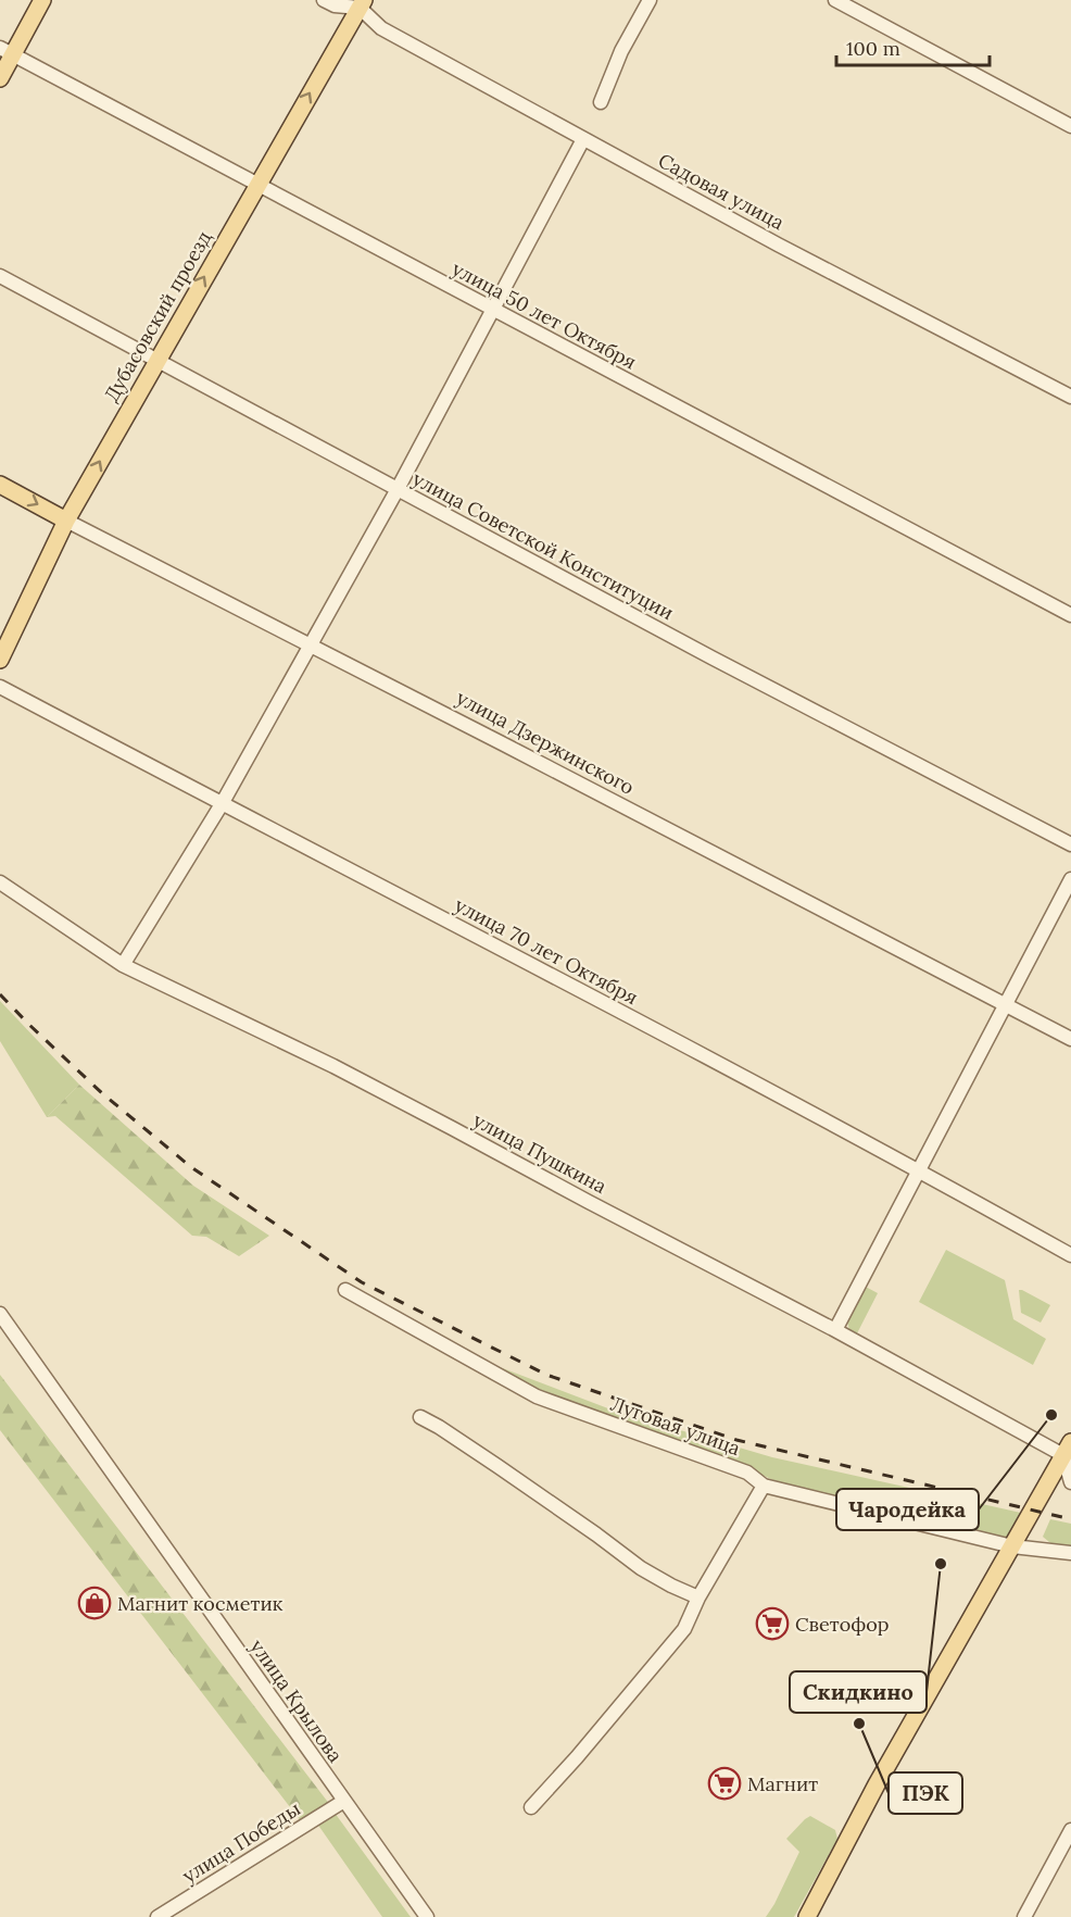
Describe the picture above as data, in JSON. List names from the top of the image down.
{
  "streets": {
    "main road": ["Дубасовский проезд", "улица Дзержинского"],
    "street": [
      "Садовая улица",
      "улица 50 лет Октября",
      "улица Советской Конституции",
      "улица 70 лет Октября",
      "улица Пушкина",
      "Луговая улица",
      "улица Крылова",
      "улица Победы"
    ]
  },
  "crossings": [
    ["Садовая улица", "Дубасовский проезд"],
    ["улица 50 лет Октября", "Дубасовский проезд"],
    ["Дубасовский проезд", "улица Советской Конституции"],
    ["Дубасовский проезд", "улица Дзержинского"],
    ["улица Крылова", "улица Победы"]
  ],
  "one_way": ["Дубасовский проезд"],
  "places": {
    "other": ["Чародейка", "Скидкино", "ПЭК"],
    "shop": ["Магнит косметик"],
    "supermarket": ["Светофор", "Магнит"]
  },
  "scale_bar": "100 m"
}
